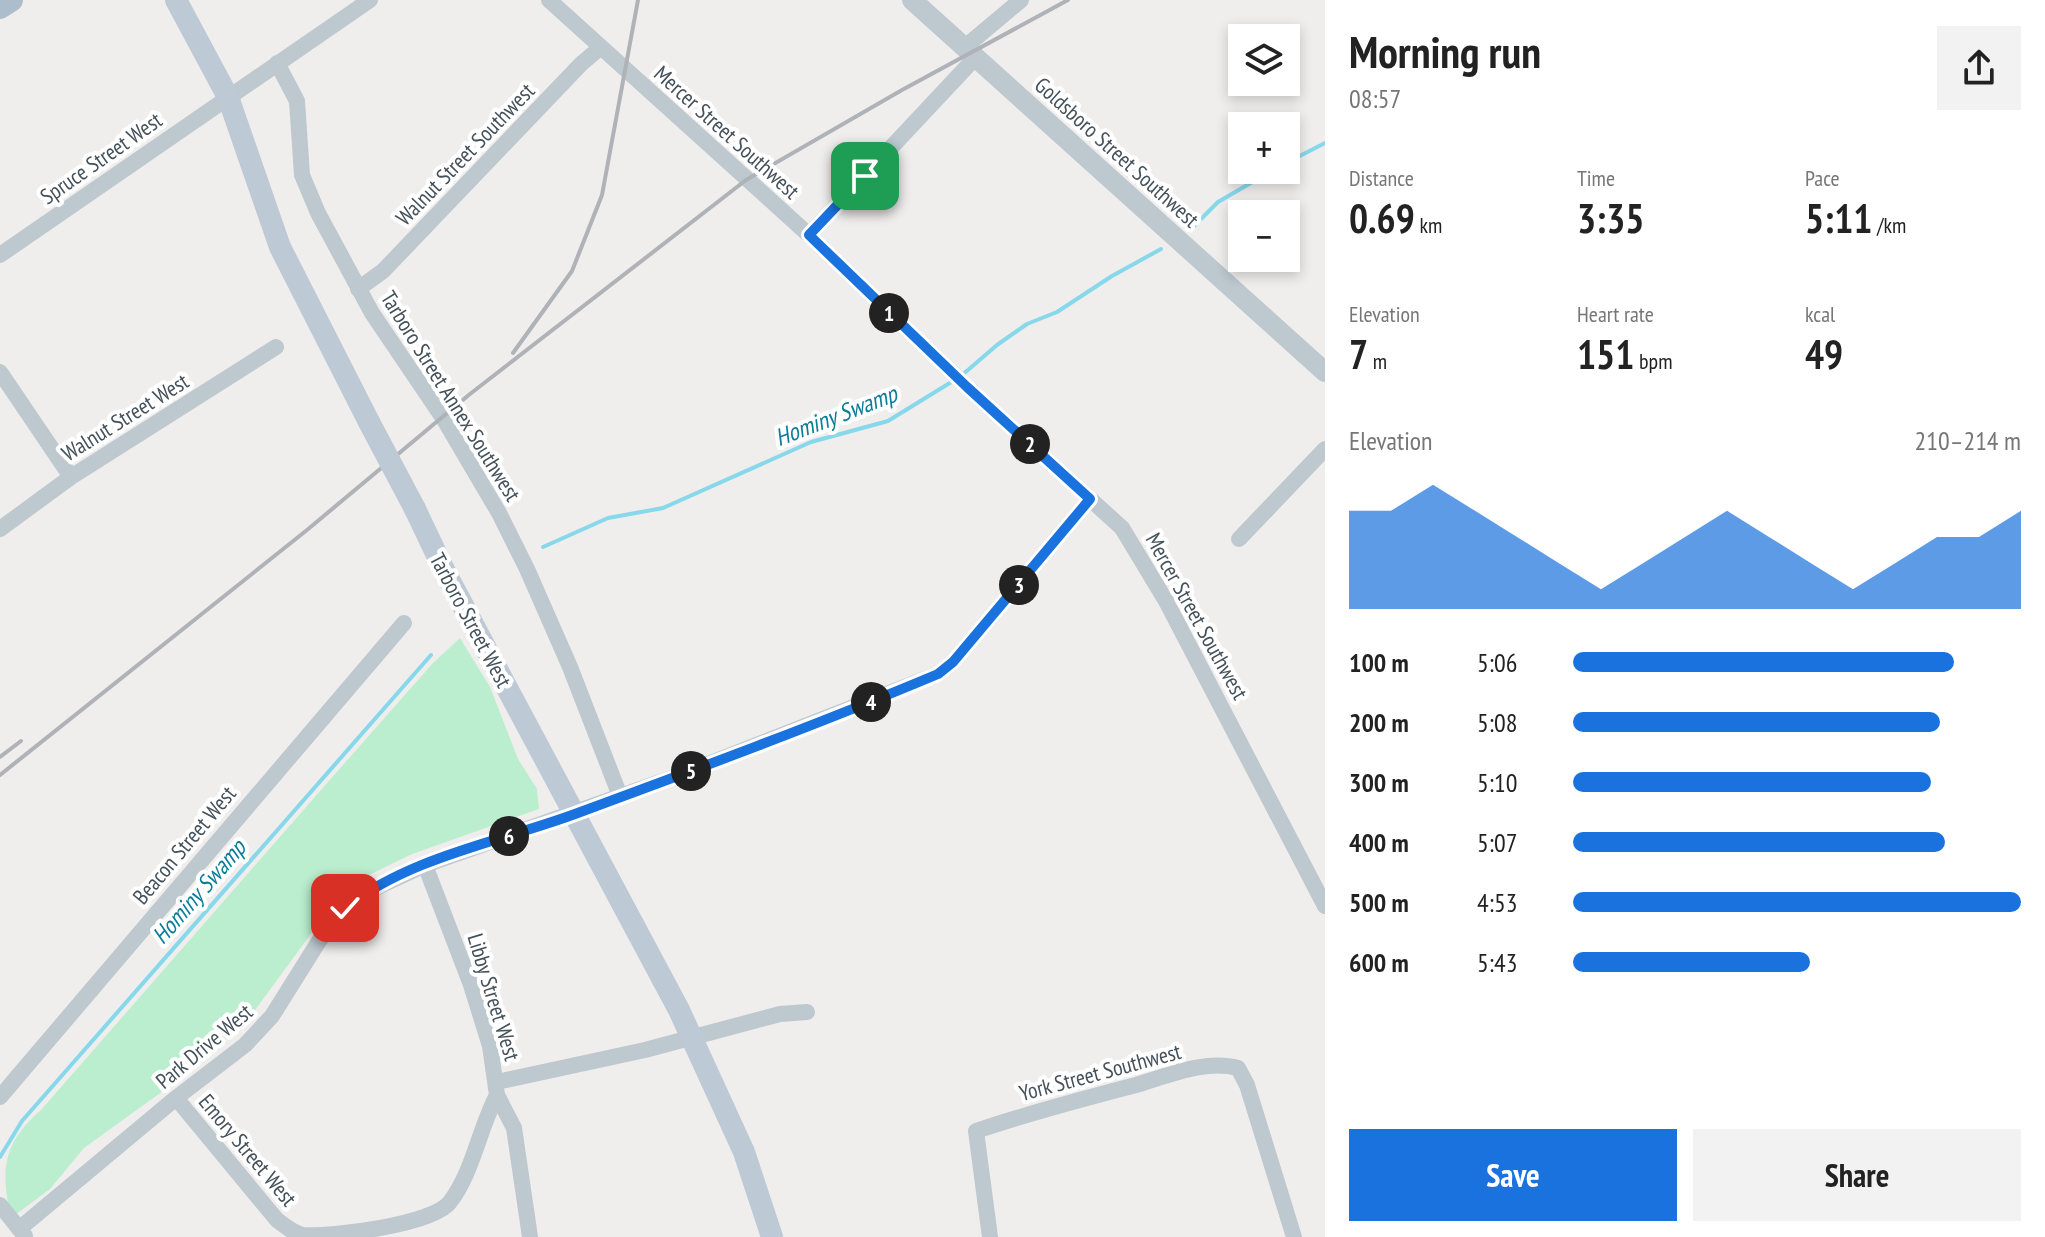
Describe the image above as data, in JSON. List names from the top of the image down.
{
  "streets": {
    "main road": ["Tarboro Street West"],
    "street": [
      "Mercer Street Southwest",
      "Goldsboro Street Southwest",
      "Walnut Street Southwest",
      "Spruce Street West",
      "Tarboro Street Annex Southwest",
      "Walnut Street West",
      "Beacon Street West",
      "Libby Street West",
      "Park Drive West",
      "York Street Southwest",
      "Emory Street West"
    ]
  },
  "crossings": [
    ["Mercer Street Southwest", "Walnut Street Southwest"],
    ["Mercer Street Southwest", "Park Drive West"],
    ["Walnut Street Southwest", "Tarboro Street Annex Southwest"],
    ["Spruce Street West", "Tarboro Street Annex Southwest"],
    ["Spruce Street West", "Tarboro Street West"],
    ["Tarboro Street Annex Southwest", "Park Drive West"],
    ["Tarboro Street West", "Park Drive West"],
    ["Libby Street West", "Park Drive West"],
    ["Libby Street West", "Emory Street West"],
    ["Park Drive West", "Emory Street West"]
  ],
  "water": ["Hominy Swamp"],
  "page": {
    "heading": ["Morning run", "08:57"],
    "map_buttons": ["+", "−"],
    "stats": [
      ["Distance", "0.69 km"],
      ["Time", "3:35"],
      ["Pace", "5:11 /km"],
      ["Elevation", "7 m"],
      ["Heart rate", "151 bpm"],
      ["kcal", "49"]
    ],
    "pins": [
      "1",
      "2",
      "3",
      "4",
      "5",
      "6"
    ],
    "chart": ["Elevation", "210–214 m"],
    "list": [
      {
        "name": "100 m",
        "note": "5:06"
      },
      {
        "name": "200 m",
        "note": "5:08"
      },
      {
        "name": "300 m",
        "note": "5:10"
      },
      {
        "name": "400 m",
        "note": "5:07"
      },
      {
        "name": "500 m",
        "note": "4:53"
      },
      {
        "name": "600 m",
        "note": "5:43"
      }
    ],
    "buttons": ["Save", "Share"]
  }
}
